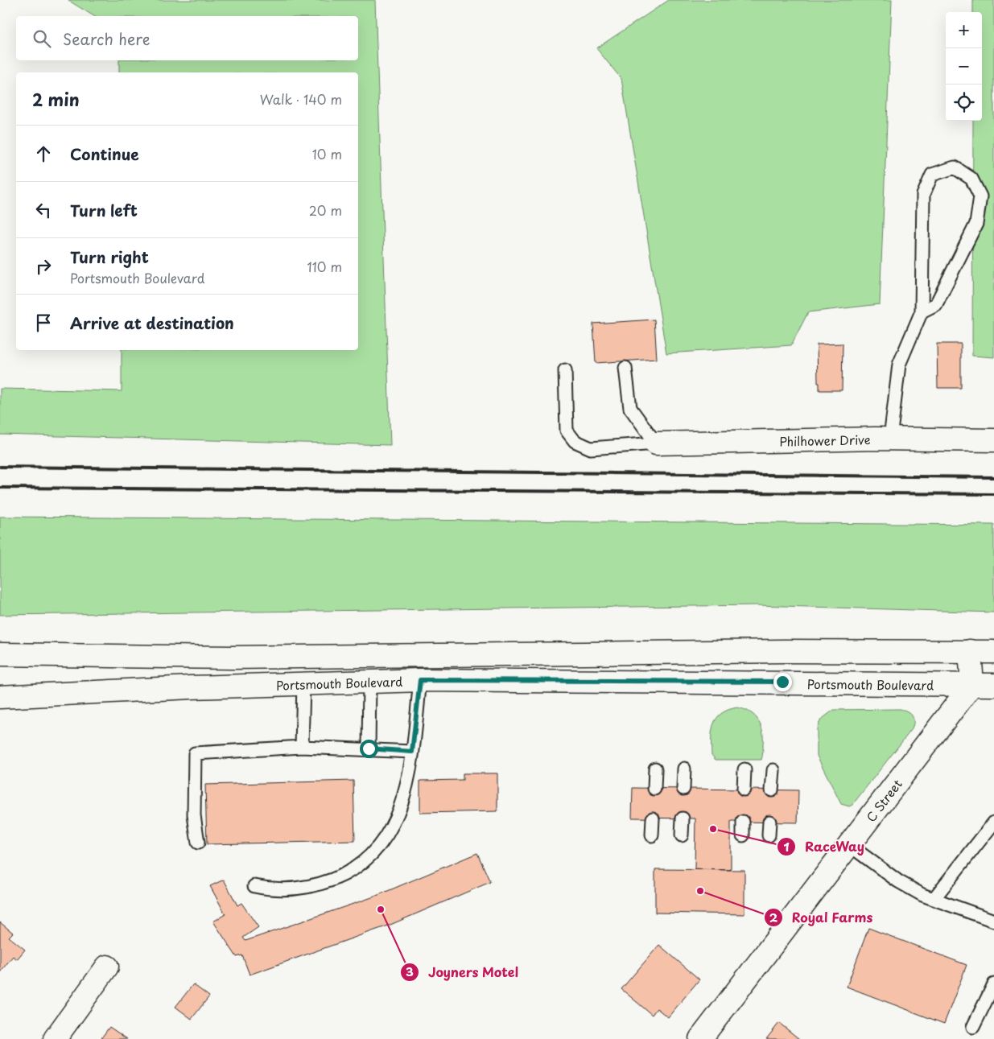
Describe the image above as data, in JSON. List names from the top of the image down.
{
  "streets": {
    "main road": ["Philhower Drive", "Portsmouth Boulevard", "C Street"]
  },
  "crossings": [
    ["Portsmouth Boulevard", "C Street"]
  ],
  "places": ["RaceWay", "Royal Farms", "Joyners Motel"],
  "page": {
    "map_buttons": ["+", "−"],
    "search": "Search here",
    "heading": ["2 min", "Walk · 140 m"],
    "list": [
      ["Continue", "10 m"],
      ["Turn left", "20 m"],
      ["Turn right", "Portsmouth Boulevard", "110 m"],
      "Arrive at destination"
    ]
  }
}
